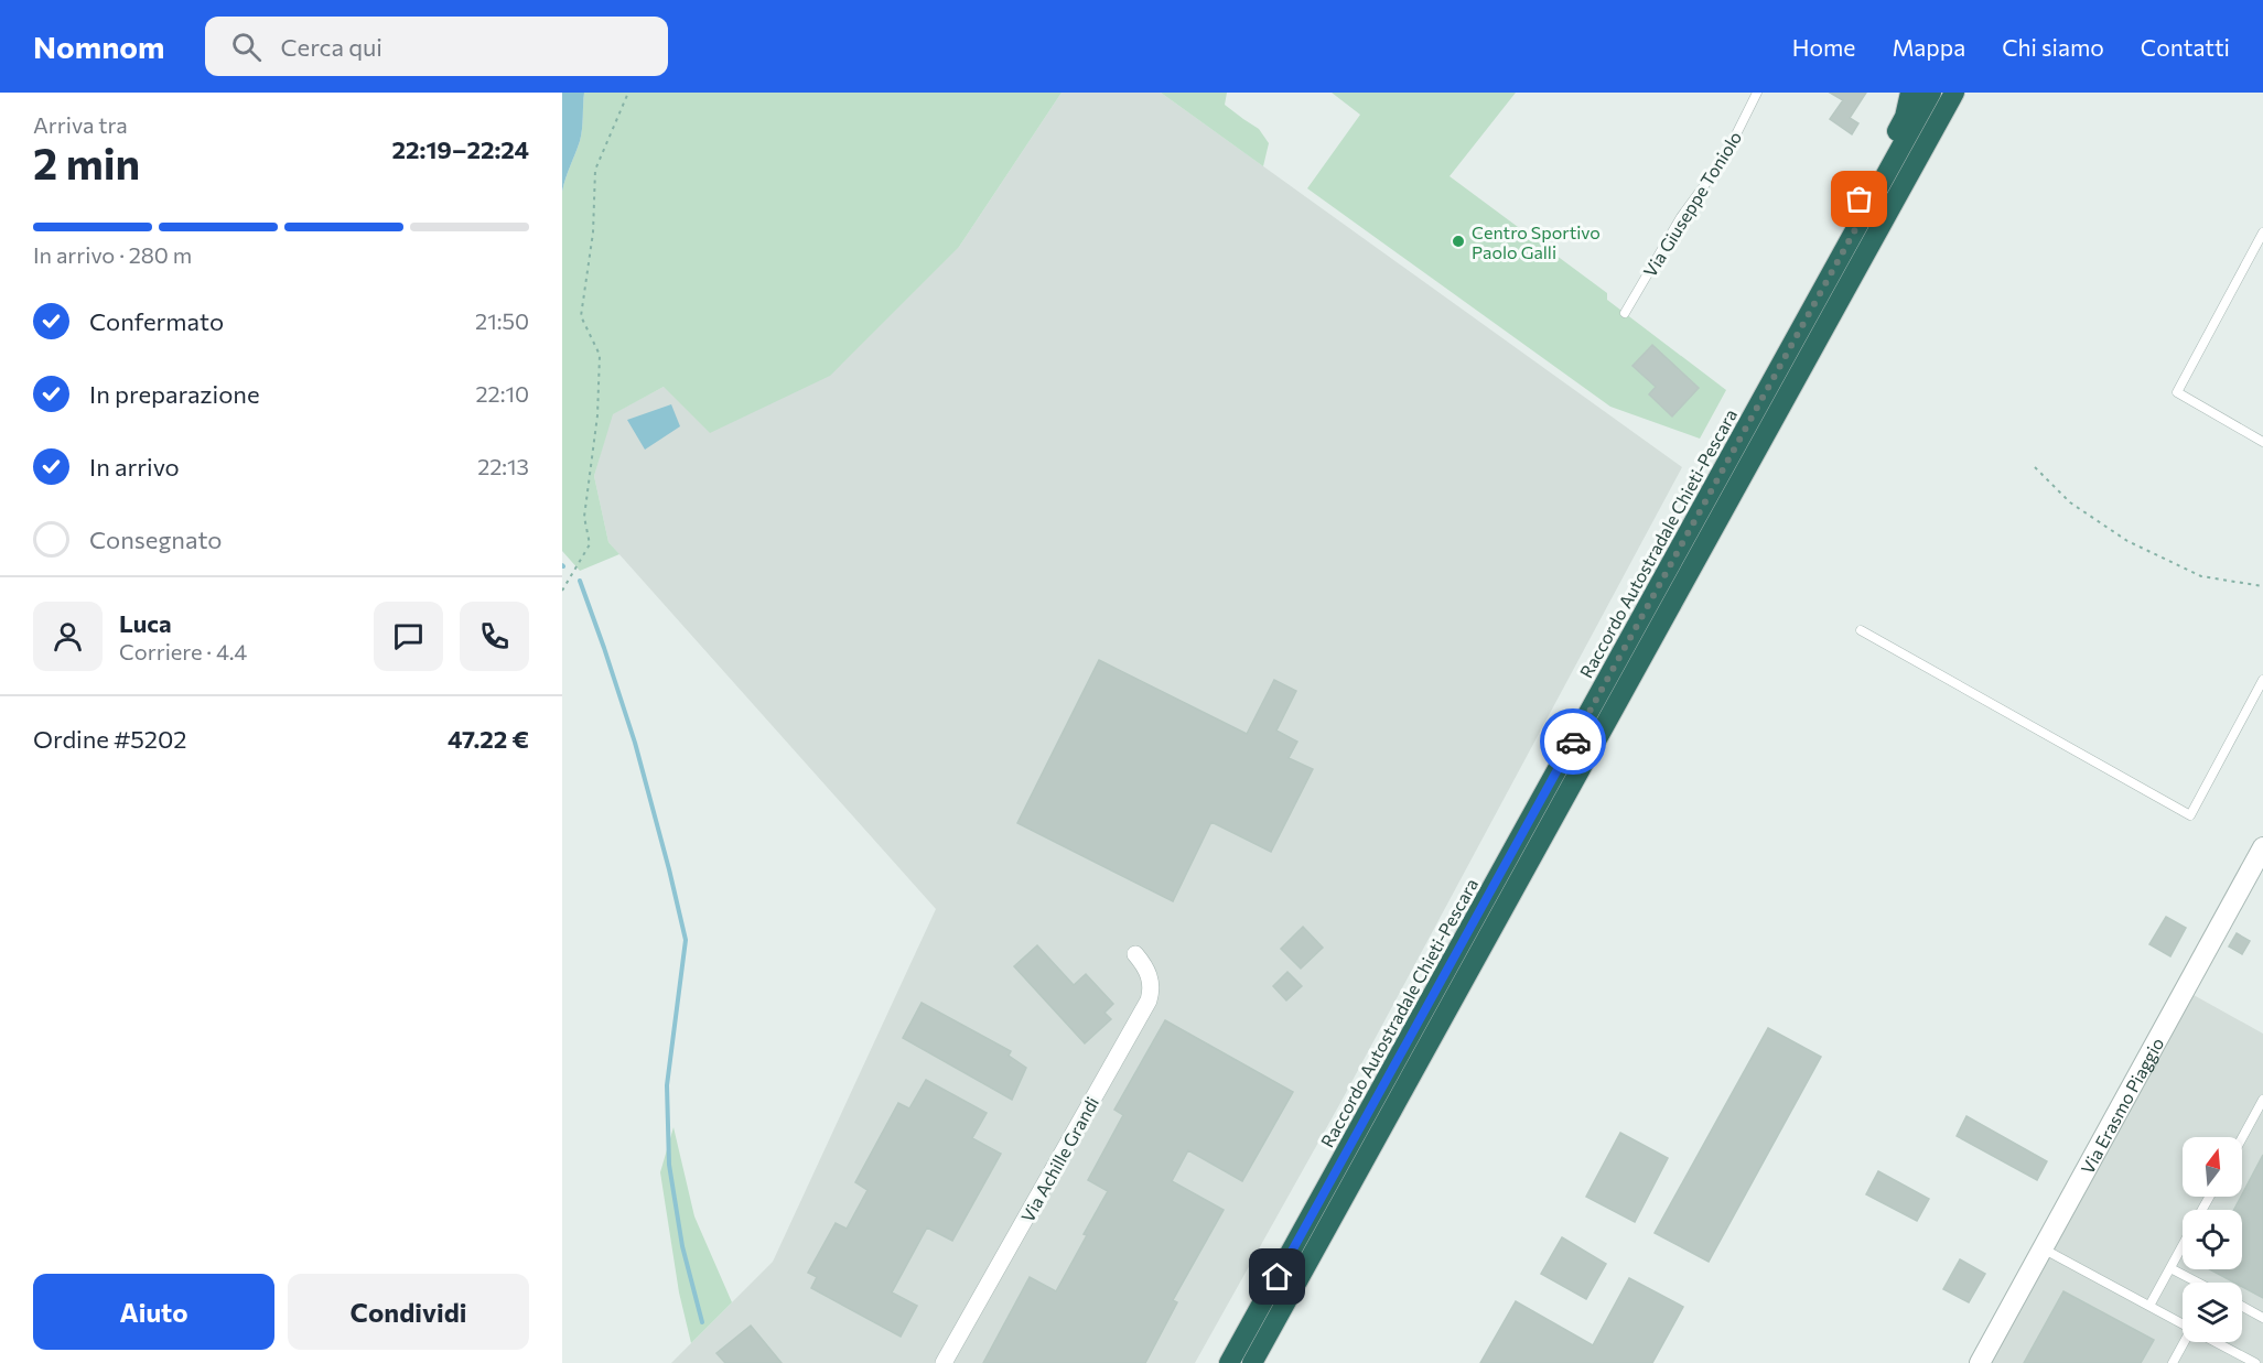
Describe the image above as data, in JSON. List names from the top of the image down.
{
  "streets": {
    "highway": ["Raccordo Autostradale Chieti-Pescara"],
    "street": ["Via Erasmo Piaggio", "Via Achille Grandi"],
    "lane": ["Via Giuseppe Toniolo"]
  },
  "places": ["Centro Sportivo Paolo Galli"],
  "north": "top",
  "page": {
    "header": "Nomnom",
    "search": "Cerca qui",
    "nav": [
      "Home",
      "Mappa",
      "Chi siamo",
      "Contatti"
    ],
    "heading": ["2 min", "Arriva tra", "22:19–22:24"],
    "panel": [
      "Luca",
      "Corriere · 4.4",
      "Ordine #5202",
      "47.22 €"
    ],
    "bar": "In arrivo · 280 m",
    "list": [
      ["Confermato", "21:50"],
      ["In preparazione", "22:10"],
      ["In arrivo", "22:13"],
      "Consegnato"
    ],
    "buttons": ["Aiuto", "Condividi"]
  }
}
